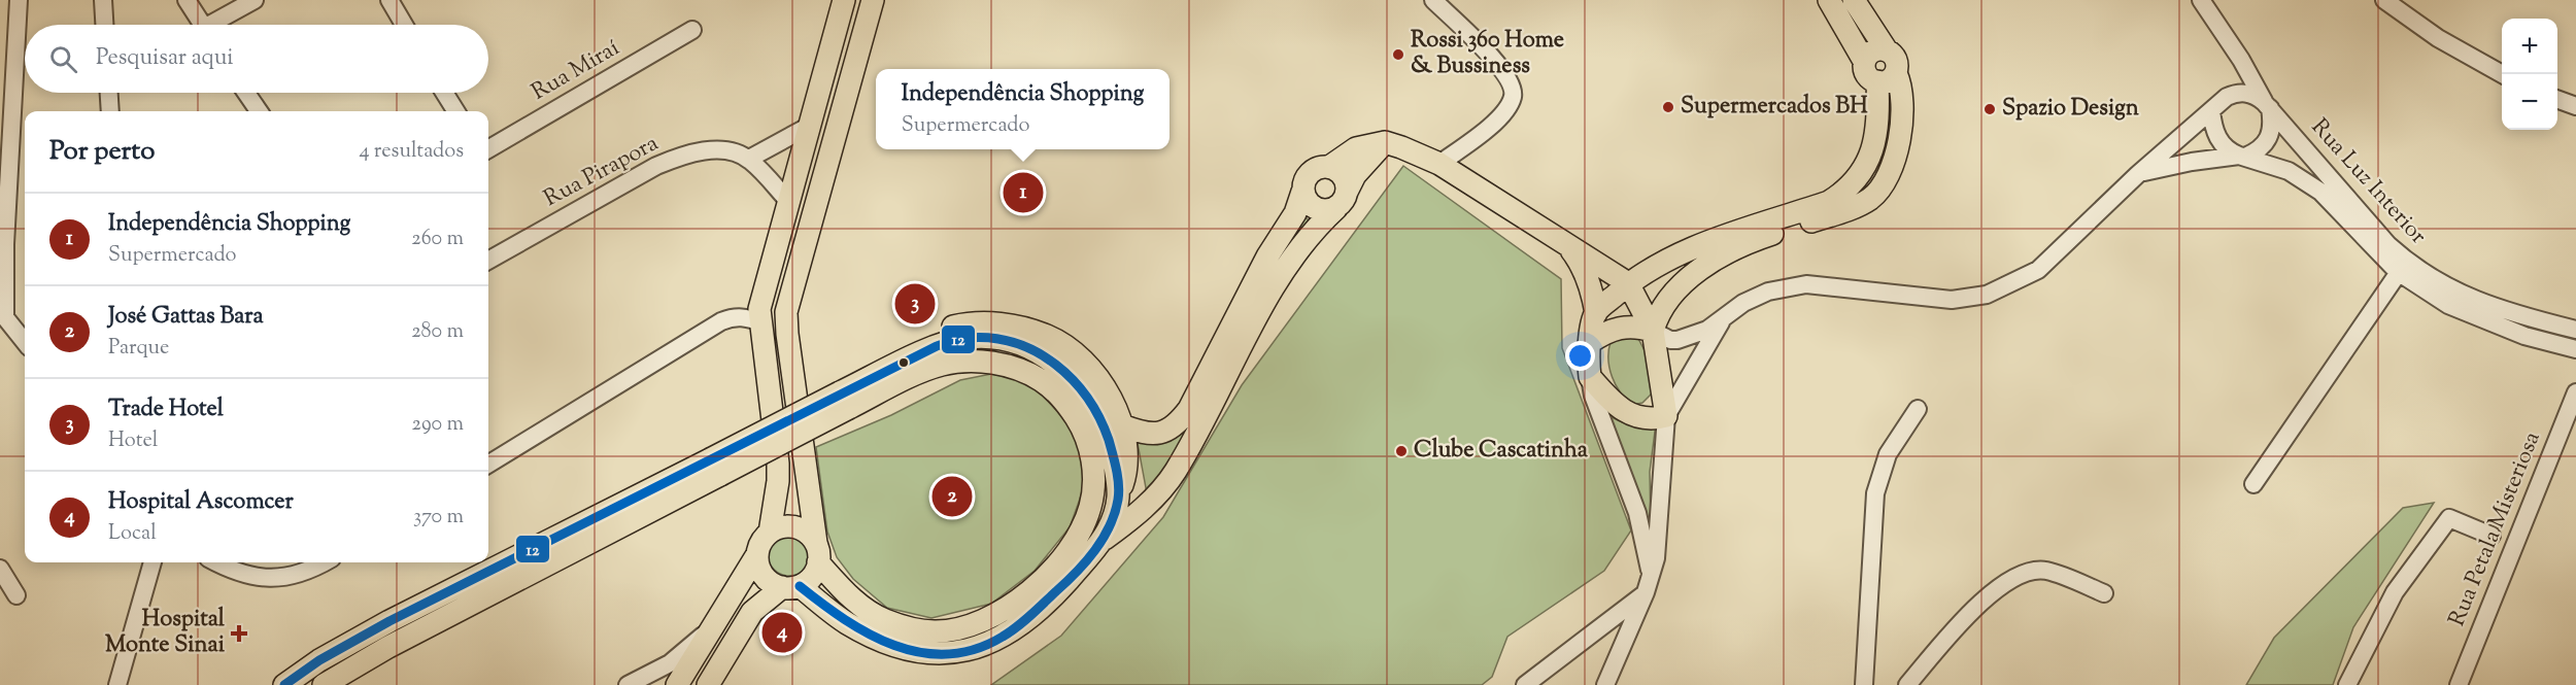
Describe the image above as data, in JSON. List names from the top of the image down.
{
  "streets": {
    "street": [
      "Rua Miraí",
      "Rua Pirapora",
      "Rua Luz Interior",
      "Rua Petala Misteriosa"
    ]
  },
  "places": {
    "other": [
      "Rossi 360 Home & Bussiness",
      "Supermercados BH",
      "Spazio Design",
      "Clube Cascatinha"
    ],
    "health": ["Hospital Monte Sinai"]
  },
  "lines": ["transit line 12"],
  "page": {
    "map_buttons": ["+", "−"],
    "search": "Pesquisar aqui",
    "popup": ["Independência Shopping", "Supermercado"],
    "heading": ["Por perto", "4 resultados"],
    "pins": [
      "1",
      "3",
      "2",
      "4"
    ],
    "list": [
      {
        "mark": "1",
        "name": "Independência Shopping",
        "note": "Supermercado",
        "value": "260 m"
      },
      {
        "mark": "2",
        "name": "José Gattas Bara",
        "note": "Parque",
        "value": "280 m"
      },
      {
        "mark": "3",
        "name": "Trade Hotel",
        "note": "Hotel",
        "value": "290 m"
      },
      {
        "mark": "4",
        "name": "Hospital Ascomcer",
        "note": "Local",
        "value": "370 m"
      }
    ]
  }
}
